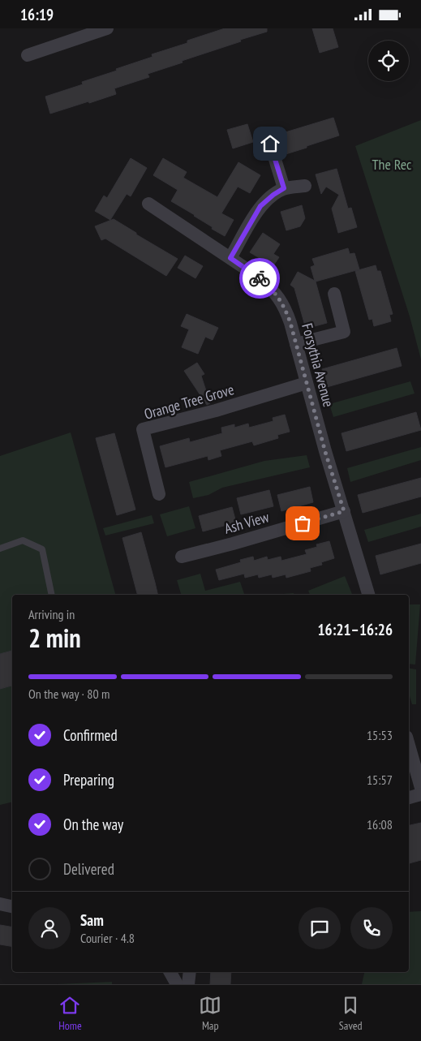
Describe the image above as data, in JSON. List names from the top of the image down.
{
  "streets": {
    "street": ["Forsythia Avenue", "Orange Tree Grove", "Ash View"]
  },
  "crossings": [
    ["Forsythia Avenue", "Orange Tree Grove"],
    ["Forsythia Avenue", "Ash View"]
  ],
  "parks": ["The Rec"],
  "page": {
    "status": "16:19",
    "heading": ["2 min", "Arriving in", "16:21–16:26"],
    "panel": ["Sam", "Courier · 4.8"],
    "bar": "On the way · 80 m",
    "list": [
      ["Confirmed", "15:53"],
      ["Preparing", "15:57"],
      ["On the way", "16:08"],
      "Delivered"
    ],
    "tabs": ["Home", "Map", "Saved"]
  }
}
